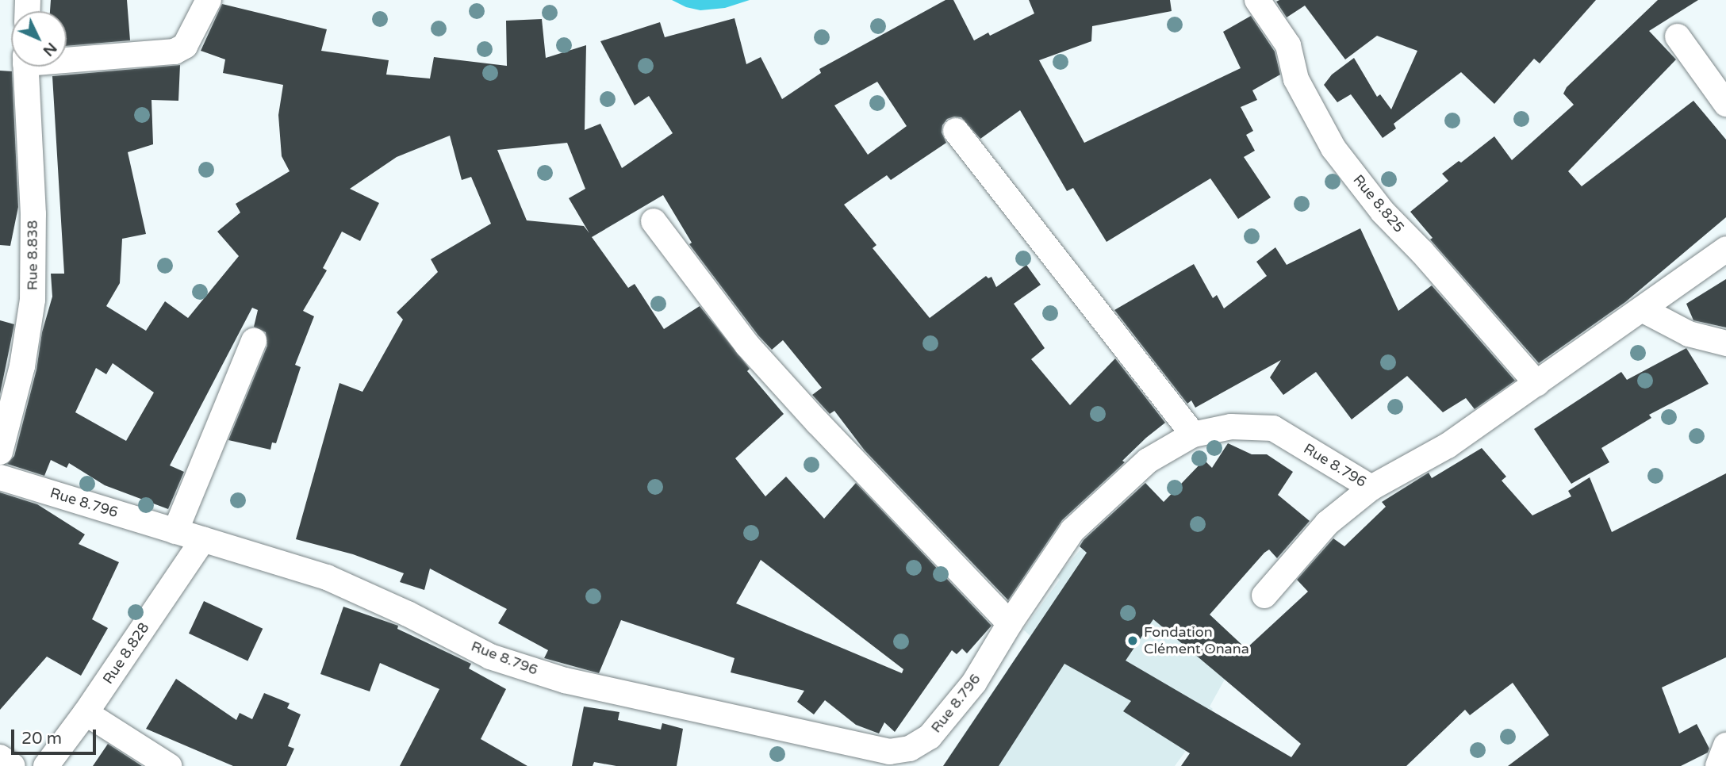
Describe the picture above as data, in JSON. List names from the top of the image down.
{
  "streets": {
    "street": [
      "Rue 8.825",
      "Rue 8.838",
      "Rue 8.796",
      "Rue 8.828"
    ]
  },
  "crossings": [
    ["Rue 8.825", "Rue 8.796"],
    ["Rue 8.796", "Rue 8.828"]
  ],
  "places": ["Fondation Clément Onana"],
  "scale_bar": "20 m",
  "north": "bottom right"
}
